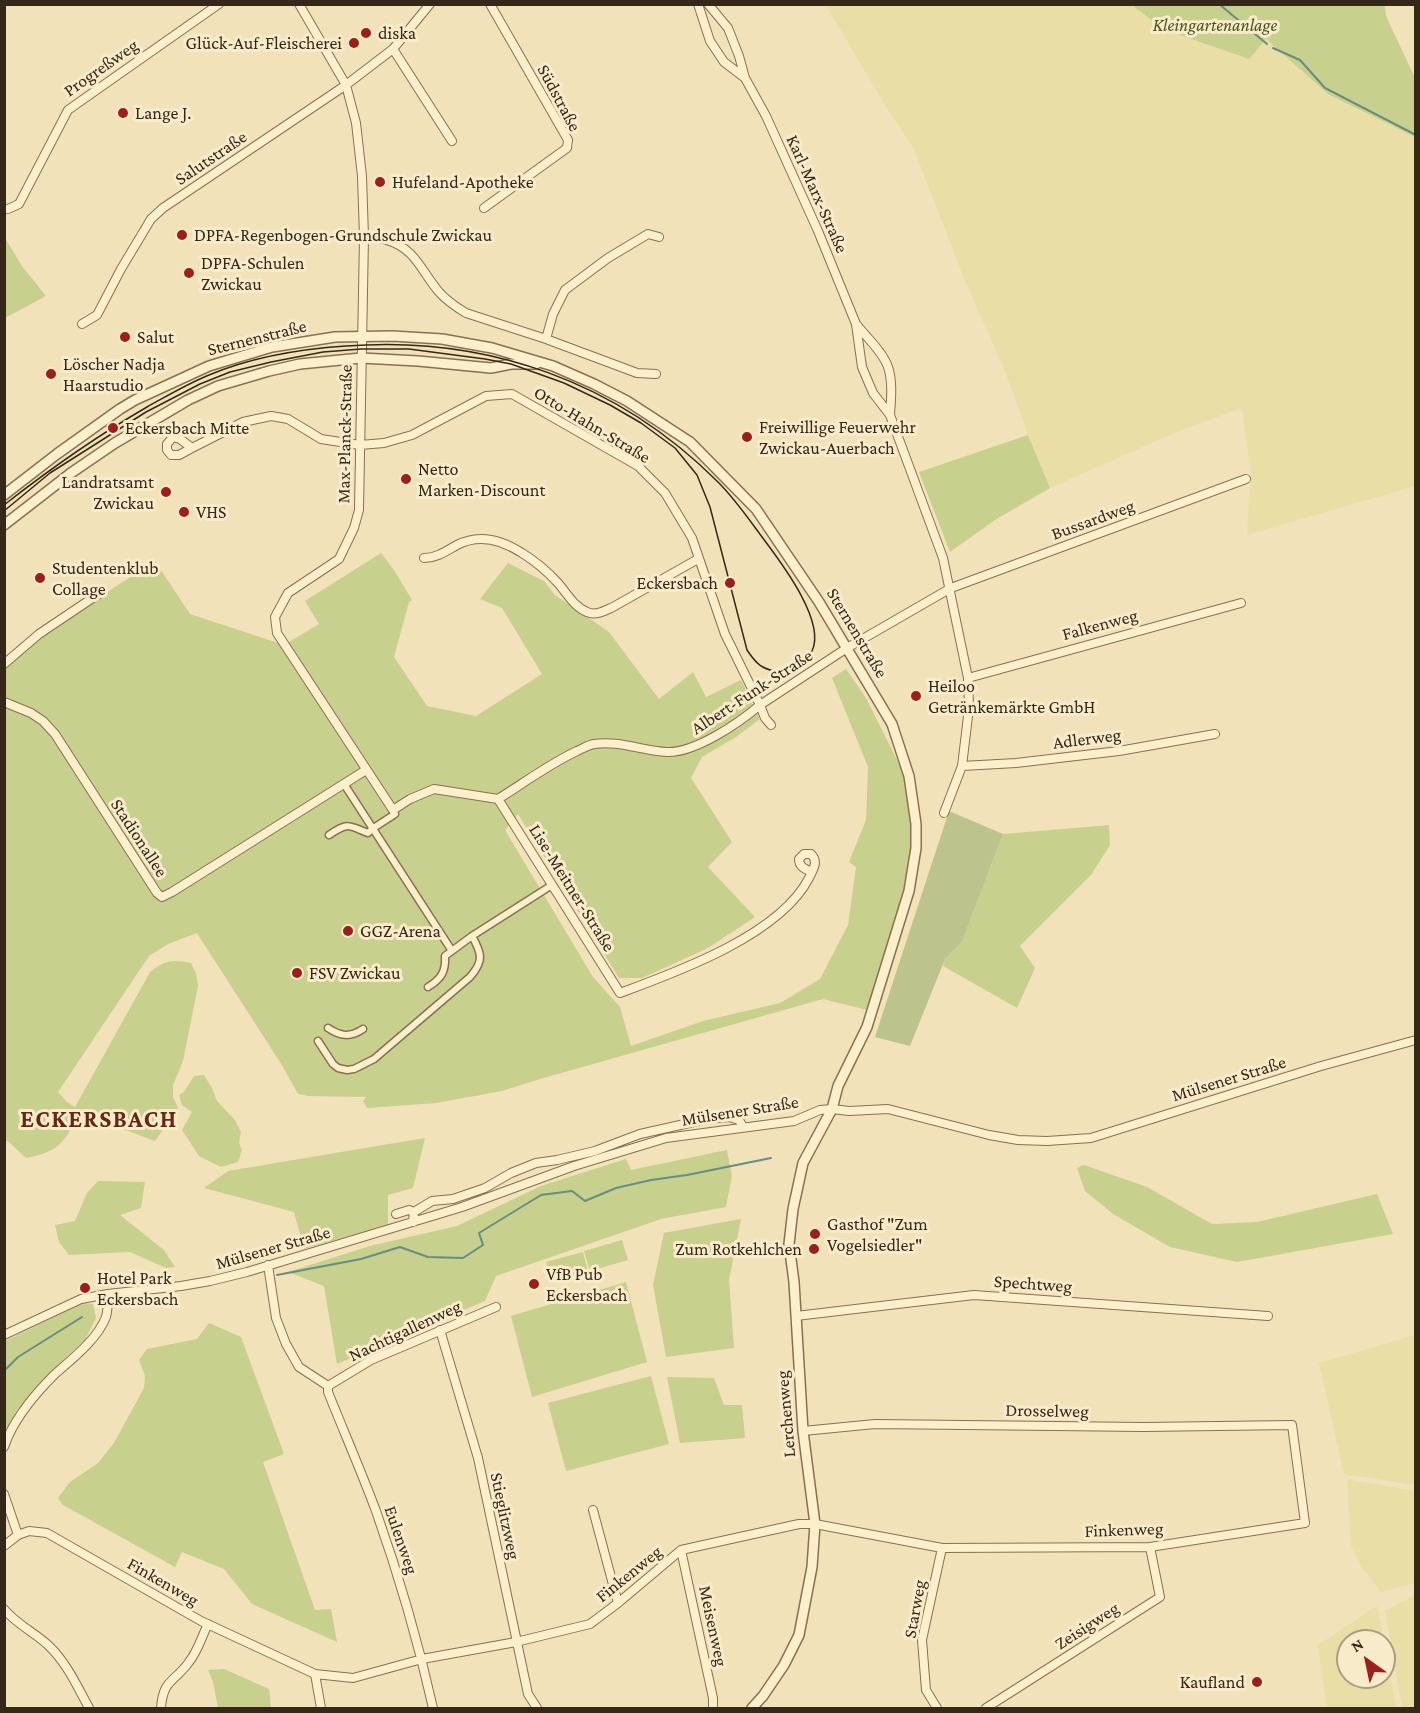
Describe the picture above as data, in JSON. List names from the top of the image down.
{
  "streets": {
    "street": [
      "Progreßweg",
      "Südstraße",
      "Salutstraße",
      "Karl-Marx-Straße",
      "Sternenstraße",
      "Otto-Hahn-Straße",
      "Max-Planck-Straße",
      "Bussardweg",
      "Falkenweg",
      "Albert-Funk-Straße",
      "Adlerweg",
      "Stadionallee",
      "Lise-Meitner-Straße",
      "Mülsener Straße",
      "Spechtweg",
      "Nachtigallenweg",
      "Drosselweg",
      "Lerchenweg",
      "Stieglitzweg",
      "Finkenweg",
      "Eulenweg",
      "Starweg",
      "Meisenweg",
      "Zeisigweg"
    ]
  },
  "crossings": [
    ["Salutstraße", "Max-Planck-Straße"],
    ["Karl-Marx-Straße", "Bussardweg"],
    ["Karl-Marx-Straße", "Falkenweg"],
    ["Karl-Marx-Straße", "Albert-Funk-Straße"],
    ["Karl-Marx-Straße", "Adlerweg"],
    ["Sternenstraße", "Max-Planck-Straße"],
    ["Sternenstraße", "Albert-Funk-Straße"],
    ["Sternenstraße", "Mülsener Straße"],
    ["Sternenstraße", "Lerchenweg"],
    ["Otto-Hahn-Straße", "Max-Planck-Straße"],
    ["Otto-Hahn-Straße", "Albert-Funk-Straße"],
    ["Max-Planck-Straße", "Stadionallee"],
    ["Bussardweg", "Albert-Funk-Straße"],
    ["Albert-Funk-Straße", "Lise-Meitner-Straße"],
    ["Mülsener Straße", "Lerchenweg"],
    ["Spechtweg", "Lerchenweg"],
    ["Nachtigallenweg", "Stieglitzweg"],
    ["Nachtigallenweg", "Eulenweg"],
    ["Drosselweg", "Lerchenweg"],
    ["Drosselweg", "Finkenweg"],
    ["Lerchenweg", "Finkenweg"],
    ["Stieglitzweg", "Finkenweg"],
    ["Finkenweg", "Eulenweg"],
    ["Finkenweg", "Starweg"],
    ["Finkenweg", "Meisenweg"],
    ["Finkenweg", "Zeisigweg"]
  ],
  "districts": ["ECKERSBACH"],
  "parks": ["Kleingartenanlage"],
  "places": [
    "diska",
    "Glück-Auf-Fleischerei",
    "Lange J.",
    "Hufeland-Apotheke",
    "DPFA-Regenbogen-Grundschule Zwickau",
    "DPFA-Schulen Zwickau",
    "Salut",
    "Löscher Nadja Haarstudio",
    "Eckersbach Mitte",
    "Freiwillige Feuerwehr Zwickau-Auerbach",
    "Netto Marken-Discount",
    "Landratsamt Zwickau",
    "VHS",
    "Studentenklub Collage",
    "Eckersbach",
    "Heiloo Getränkemärkte GmbH",
    "GGZ-Arena",
    "FSV Zwickau",
    "Gasthof \"Zum Vogelsiedler\"",
    "Zum Rotkehlchen",
    "VfB Pub Eckersbach",
    "Hotel Park Eckersbach",
    "Kaufland"
  ],
  "north": "top left"
}
